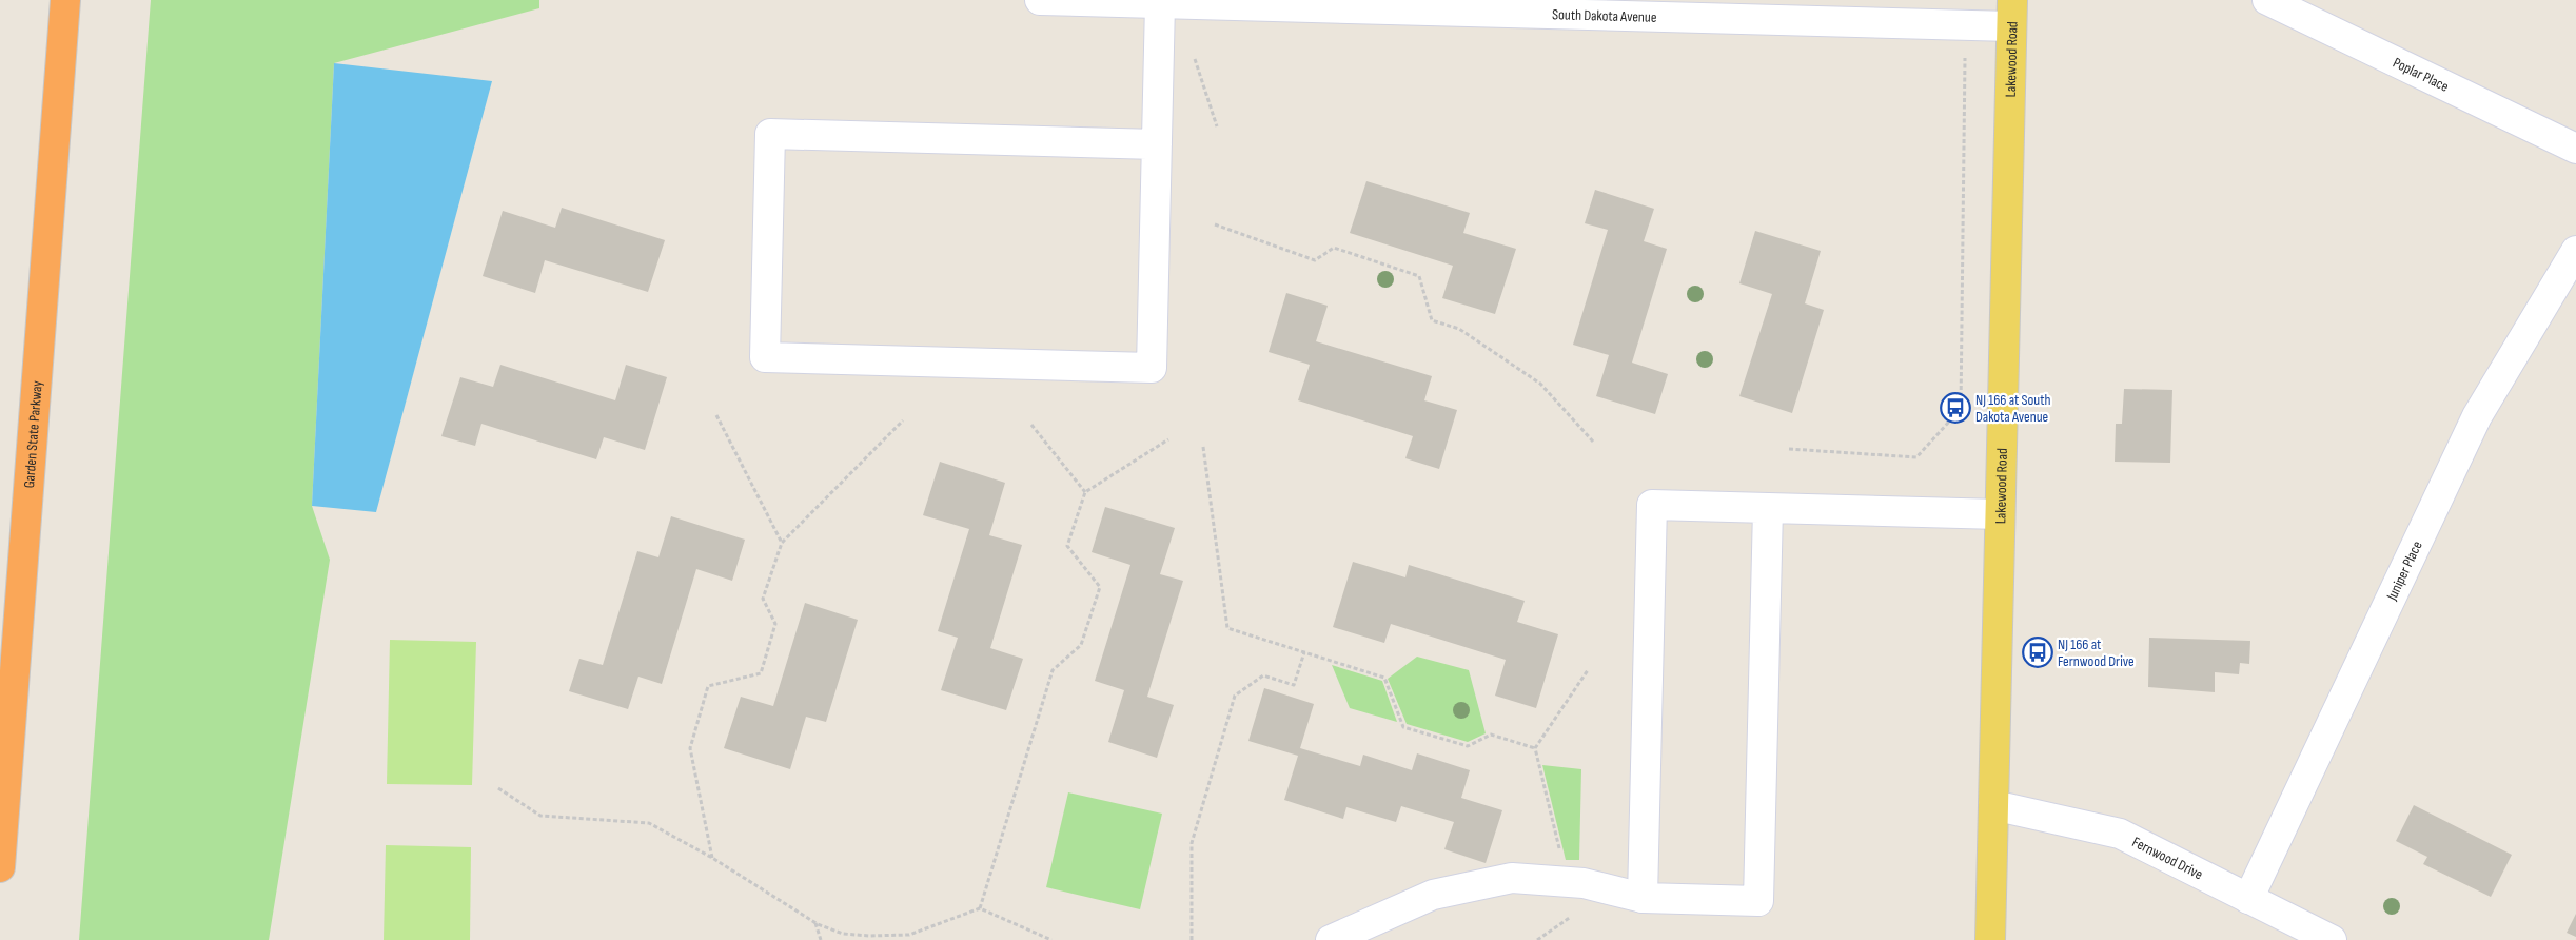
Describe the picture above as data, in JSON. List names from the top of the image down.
{
  "streets": {
    "highway": ["Garden State Parkway"],
    "main road": ["Lakewood Road"],
    "street": [
      "South Dakota Avenue",
      "Poplar Place",
      "Juniper Place",
      "Fernwood Drive"
    ]
  },
  "crossings": [
    ["South Dakota Avenue", "Lakewood Road"],
    ["Lakewood Road", "Fernwood Drive"],
    ["Juniper Place", "Fernwood Drive"]
  ],
  "places": {
    "bus stop": ["NJ 166 at South Dakota Avenue", "NJ 166 at Fernwood Drive"]
  }
}
